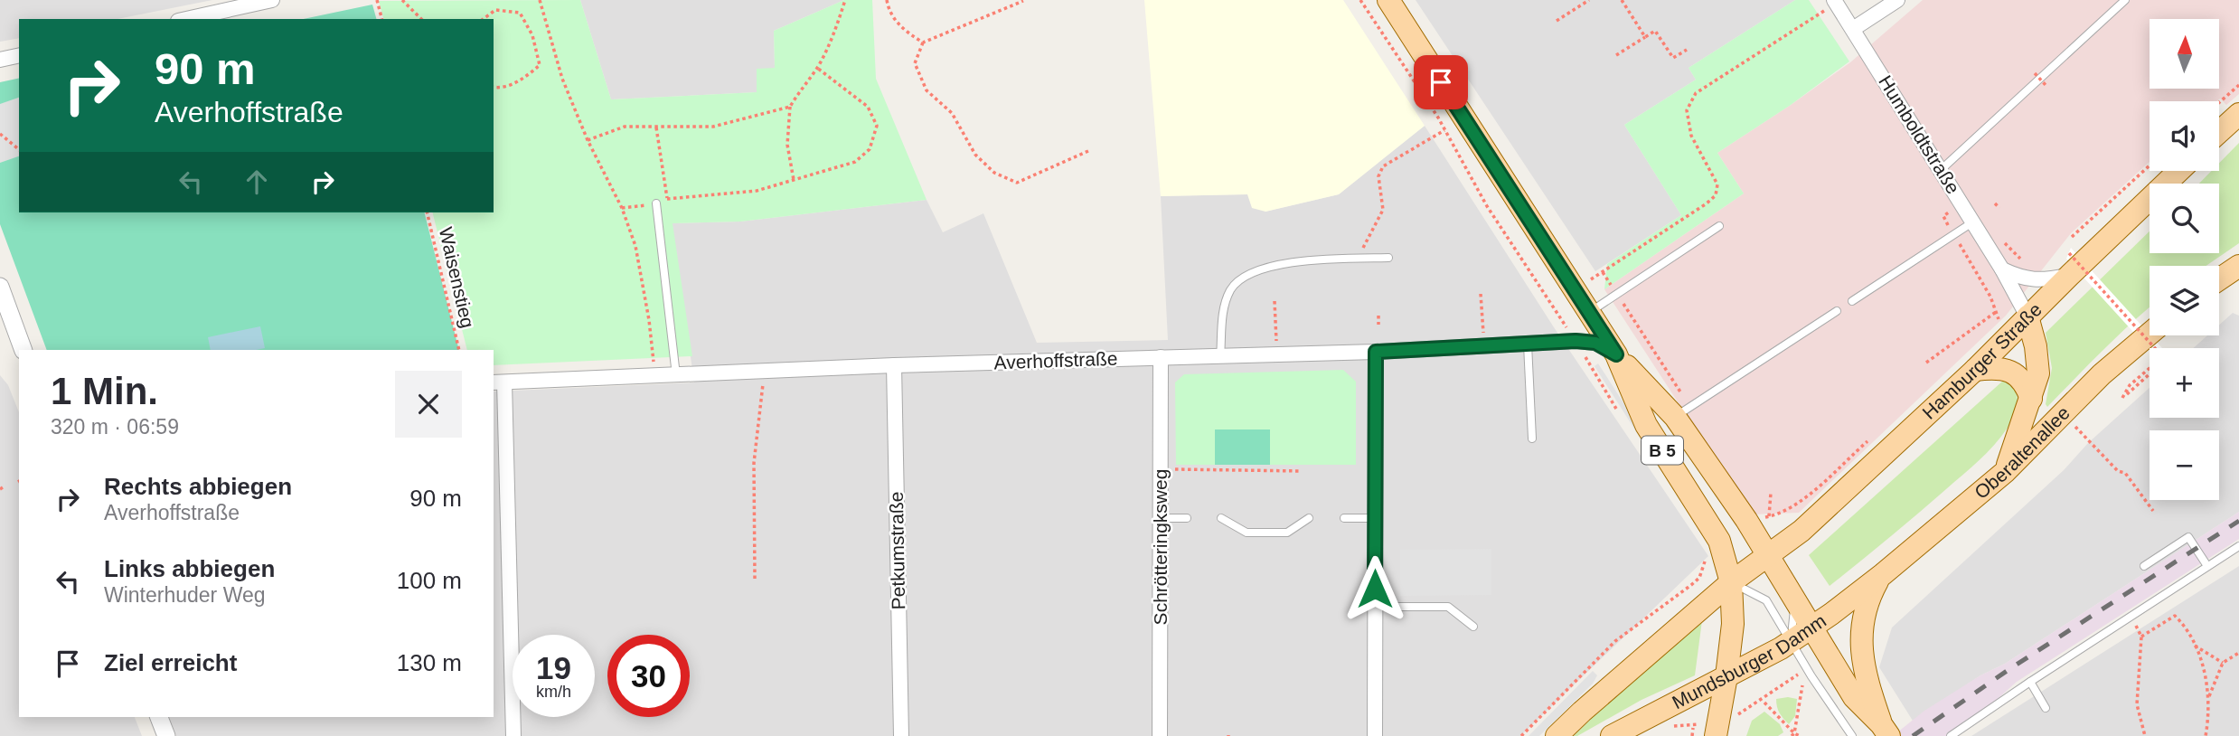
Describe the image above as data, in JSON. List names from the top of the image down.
{
  "streets": {
    "main road": [
      "Hamburger Straße",
      "B 5",
      "Oberaltenallee",
      "Mundsburger Damm"
    ],
    "street": [
      "Humboldtstraße",
      "Averhoffstraße",
      "Schrötteringksweg",
      "Petkumstraße"
    ],
    "path": ["Waisenstieg"]
  },
  "crossings": [
    ["Humboldtstraße", "Hamburger Straße"],
    ["Averhoffstraße", "B 5"],
    ["Averhoffstraße", "Schrötteringksweg"],
    ["Averhoffstraße", "Petkumstraße"],
    ["Hamburger Straße", "B 5"],
    ["B 5", "Mundsburger Damm"],
    ["Oberaltenallee", "Mundsburger Damm"]
  ],
  "north": "top",
  "page": {
    "map_buttons": ["+", "−"],
    "turn": ["90 m", "Averhoffstraße"],
    "heading": ["1 Min.", "320 m · 06:59"],
    "list": [
      {
        "name": "Rechts abbiegen",
        "note": "Averhoffstraße",
        "value": "90 m"
      },
      {
        "name": "Links abbiegen",
        "note": "Winterhuder Weg",
        "value": "100 m"
      },
      {
        "name": "Ziel erreicht",
        "value": "130 m"
      }
    ],
    "speed": "19 km/h",
    "limit": "30"
  }
}
